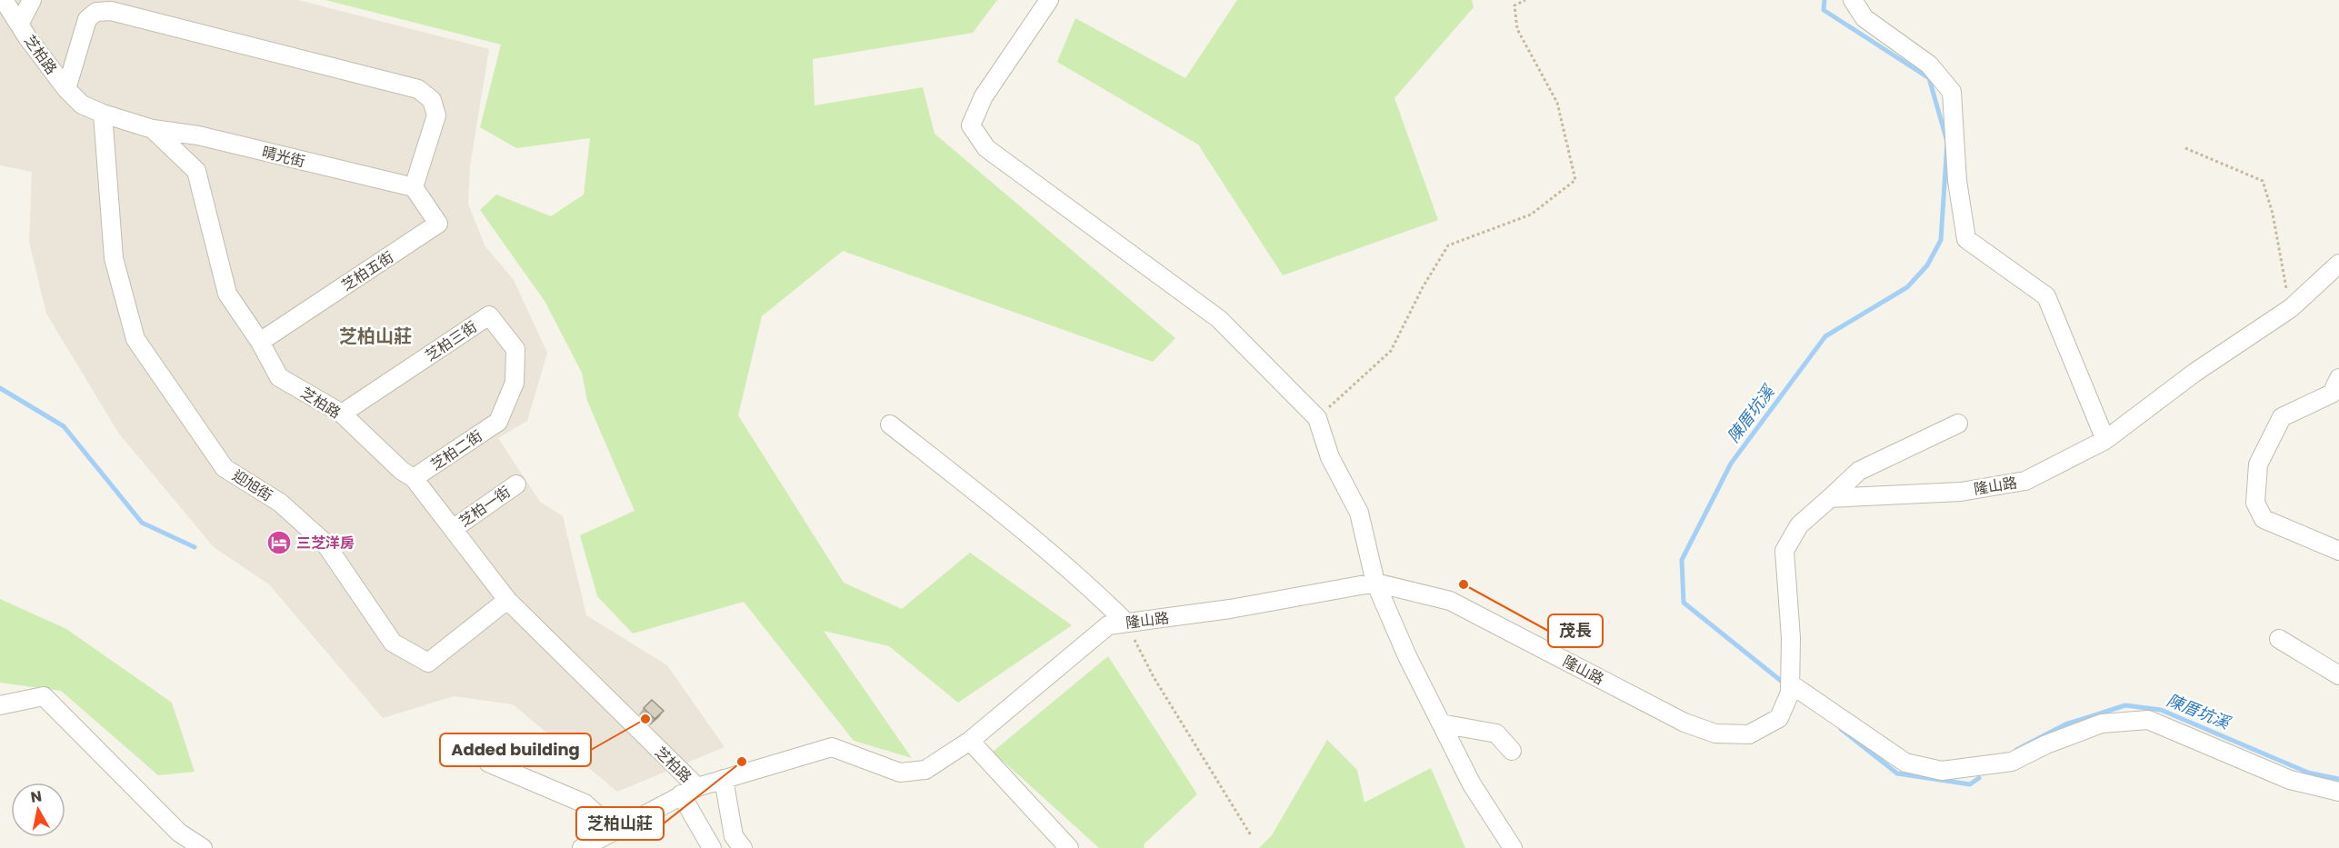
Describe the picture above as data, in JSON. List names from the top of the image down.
{
  "streets": {
    "street": [
      "芝柏路",
      "晴光街",
      "芝柏五街",
      "芝柏三街",
      "芝柏二街",
      "迎旭街",
      "隆山路",
      "芝柏一街"
    ]
  },
  "crossings": [
    ["芝柏路", "晴光街"],
    ["芝柏路", "芝柏五街"],
    ["芝柏路", "芝柏三街"],
    ["芝柏路", "芝柏二街"],
    ["芝柏路", "迎旭街"],
    ["芝柏路", "隆山路"],
    ["芝柏路", "芝柏一街"],
    ["晴光街", "芝柏五街"],
    ["芝柏三街", "芝柏二街"]
  ],
  "districts": ["芝柏山莊"],
  "water": ["陳厝坑溪"],
  "places": {
    "hotel": ["三芝洋房"],
    "other": ["茂長", "Added building", "芝柏山莊"]
  },
  "north": "top"
}
